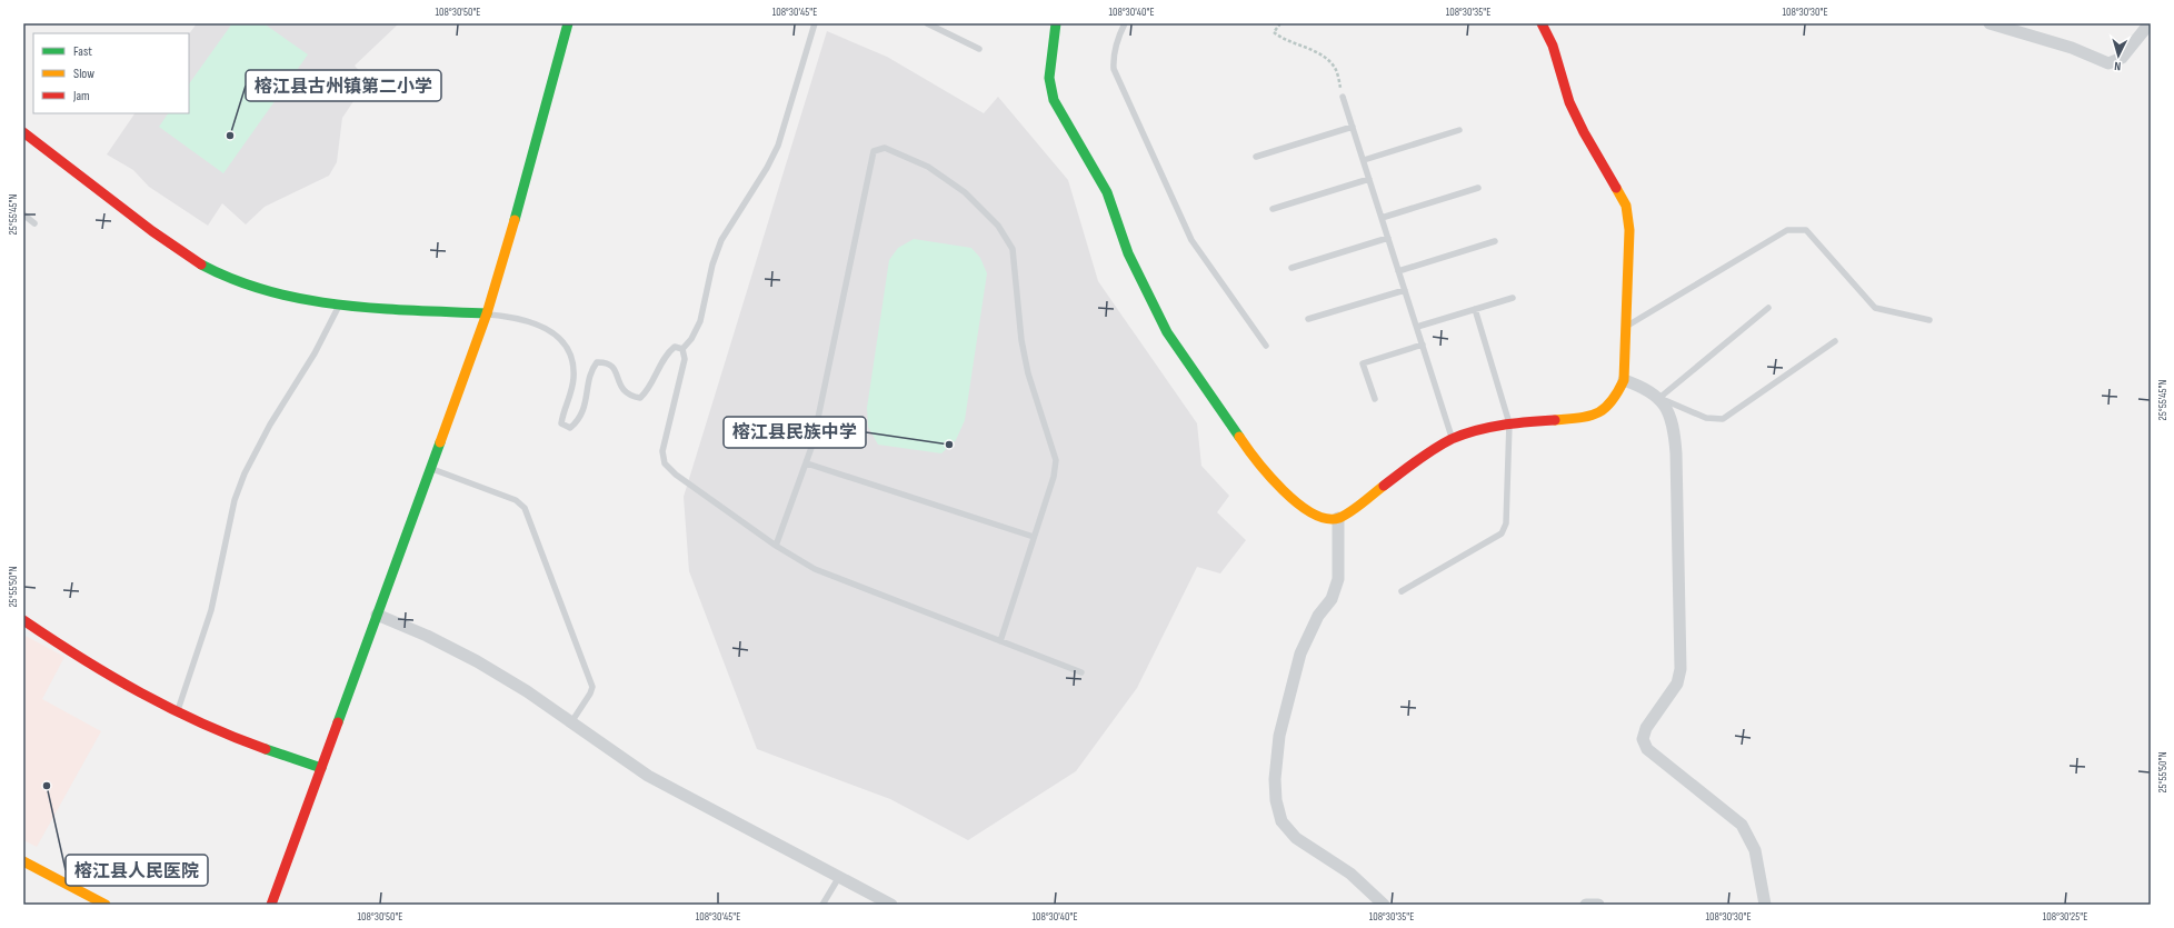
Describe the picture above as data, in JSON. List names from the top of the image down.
{
  "places": ["榕江县古州镇第二小学", "榕江县民族中学", "榕江县人民医院"],
  "legend": ["Fast", "Slow", "Jam"],
  "north": "bottom",
  "coordinates": [
    "108°30'50\"E",
    "108°30'45\"E",
    "108°30'40\"E",
    "108°30'35\"E",
    "108°30'30\"E",
    "25°55'45\"N",
    "25°55'50\"N",
    "108°30'25\"E"
  ]
}
